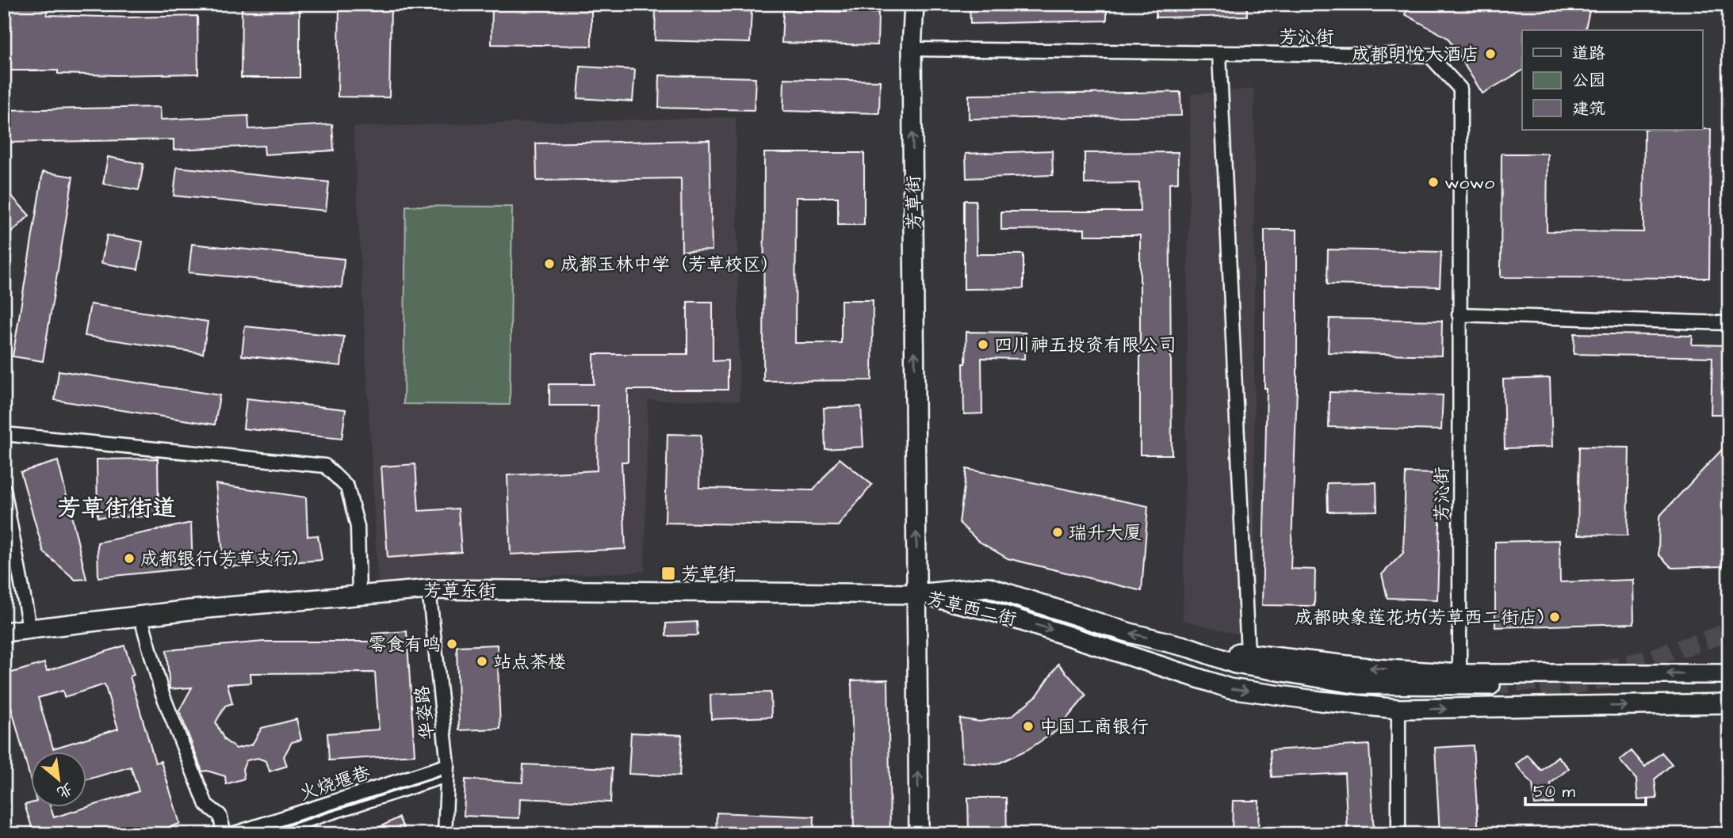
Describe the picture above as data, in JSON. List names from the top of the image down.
{
  "streets": {
    "main road": ["芳草街", "芳草东街", "芳草西二街"],
    "street": ["芳沁街", "华姿路", "火烧堰巷"]
  },
  "crossings": [
    ["芳沁街", "芳草街"],
    ["芳草街", "芳草东街"],
    ["芳草街", "芳草西二街"],
    ["芳草东街", "芳草西二街"],
    ["芳草东街", "华姿路"],
    ["华姿路", "火烧堰巷"]
  ],
  "one_way": ["芳草街"],
  "districts": ["芳草街街道"],
  "places": {
    "other": [
      "成都明悦大酒店",
      "wowo",
      "成都玉林中学（芳草校区）",
      "四川神五投资有限公司",
      "瑞升大厦",
      "成都银行(芳草支行)",
      "成都映象莲花坊(芳草西二街店)",
      "零食有鸣",
      "站点茶楼",
      "中国工商银行"
    ],
    "transit": ["芳草街"]
  },
  "legend": ["道路", "公园", "建筑"],
  "scale_bar": "50 m",
  "north": "bottom right"
}
